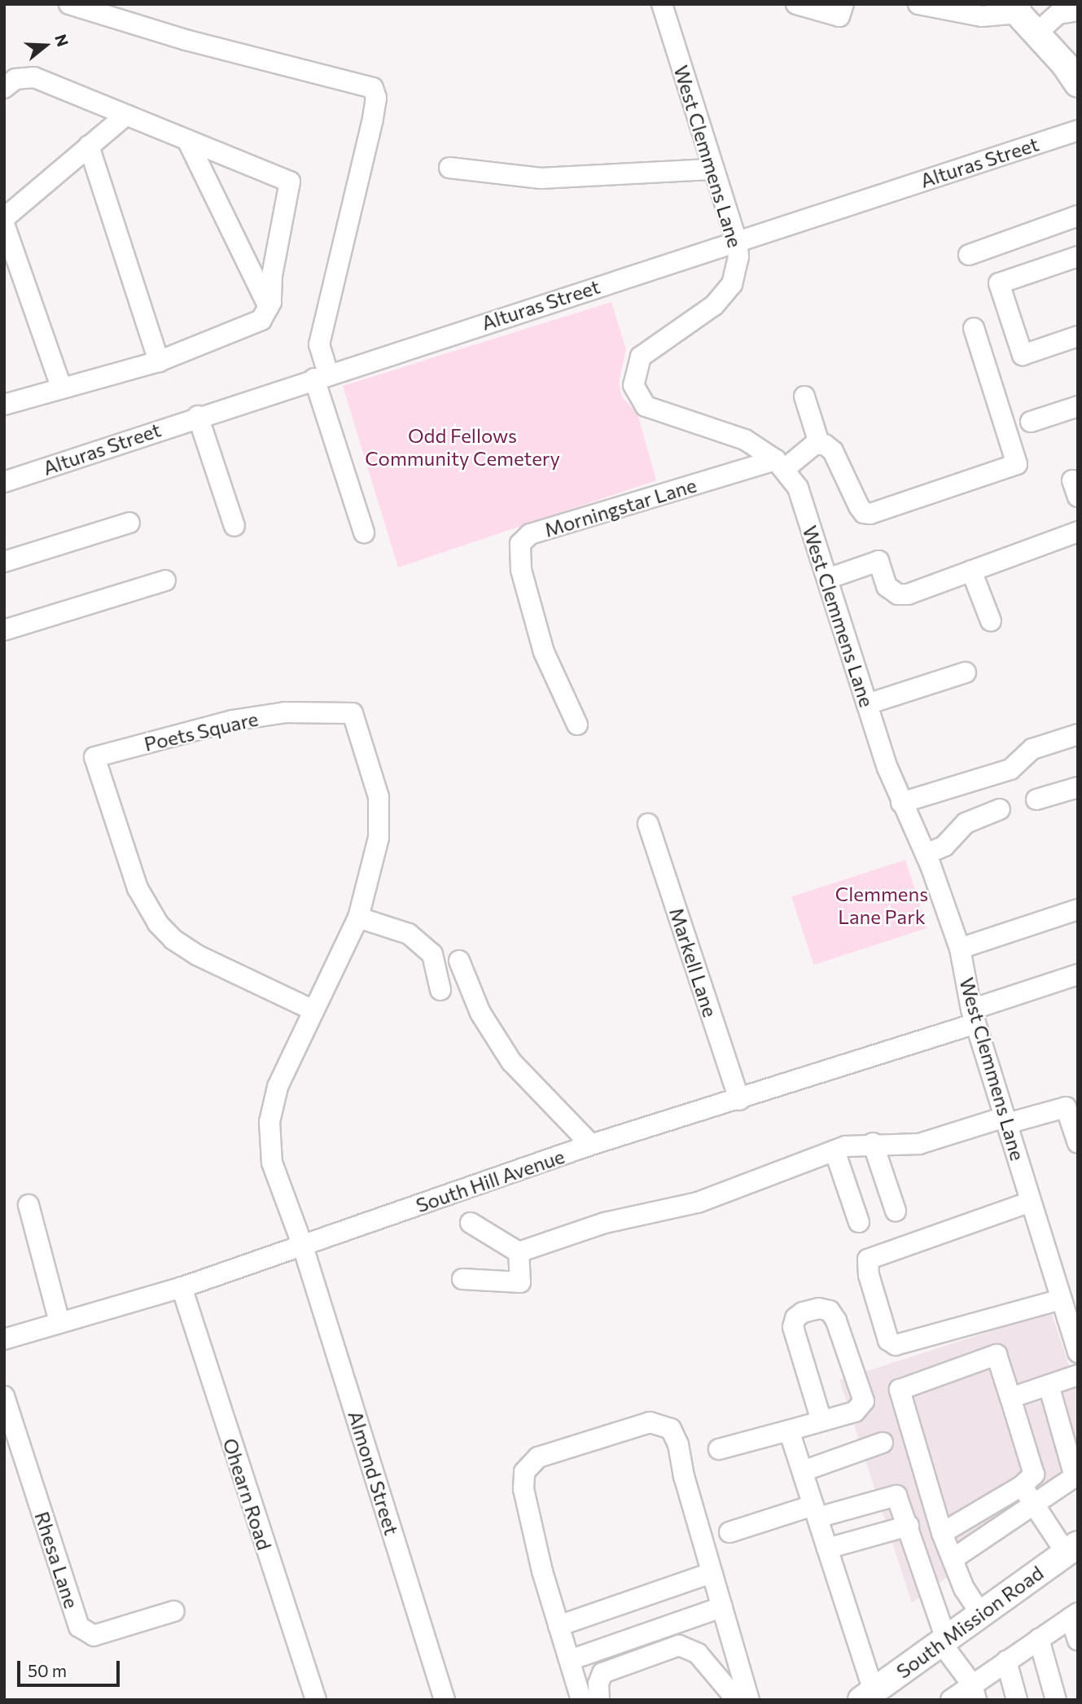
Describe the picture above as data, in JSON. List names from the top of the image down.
{
  "streets": {
    "main road": ["South Mission Road"],
    "street": [
      "West Clemmens Lane",
      "Alturas Street",
      "Morningstar Lane",
      "Poets Square",
      "Markell Lane",
      "South Hill Avenue",
      "Almond Street",
      "Ohearn Road",
      "Rhesa Lane"
    ]
  },
  "crossings": [
    ["West Clemmens Lane", "Alturas Street"],
    ["West Clemmens Lane", "Morningstar Lane"],
    ["West Clemmens Lane", "South Hill Avenue"],
    ["Poets Square", "South Hill Avenue"],
    ["Poets Square", "Almond Street"],
    ["Markell Lane", "South Hill Avenue"],
    ["South Hill Avenue", "Almond Street"],
    ["South Hill Avenue", "Ohearn Road"]
  ],
  "parks": ["Odd Fellows Community Cemetery", "Clemmens Lane Park"],
  "scale_bar": "50 m",
  "north": "right"
}
